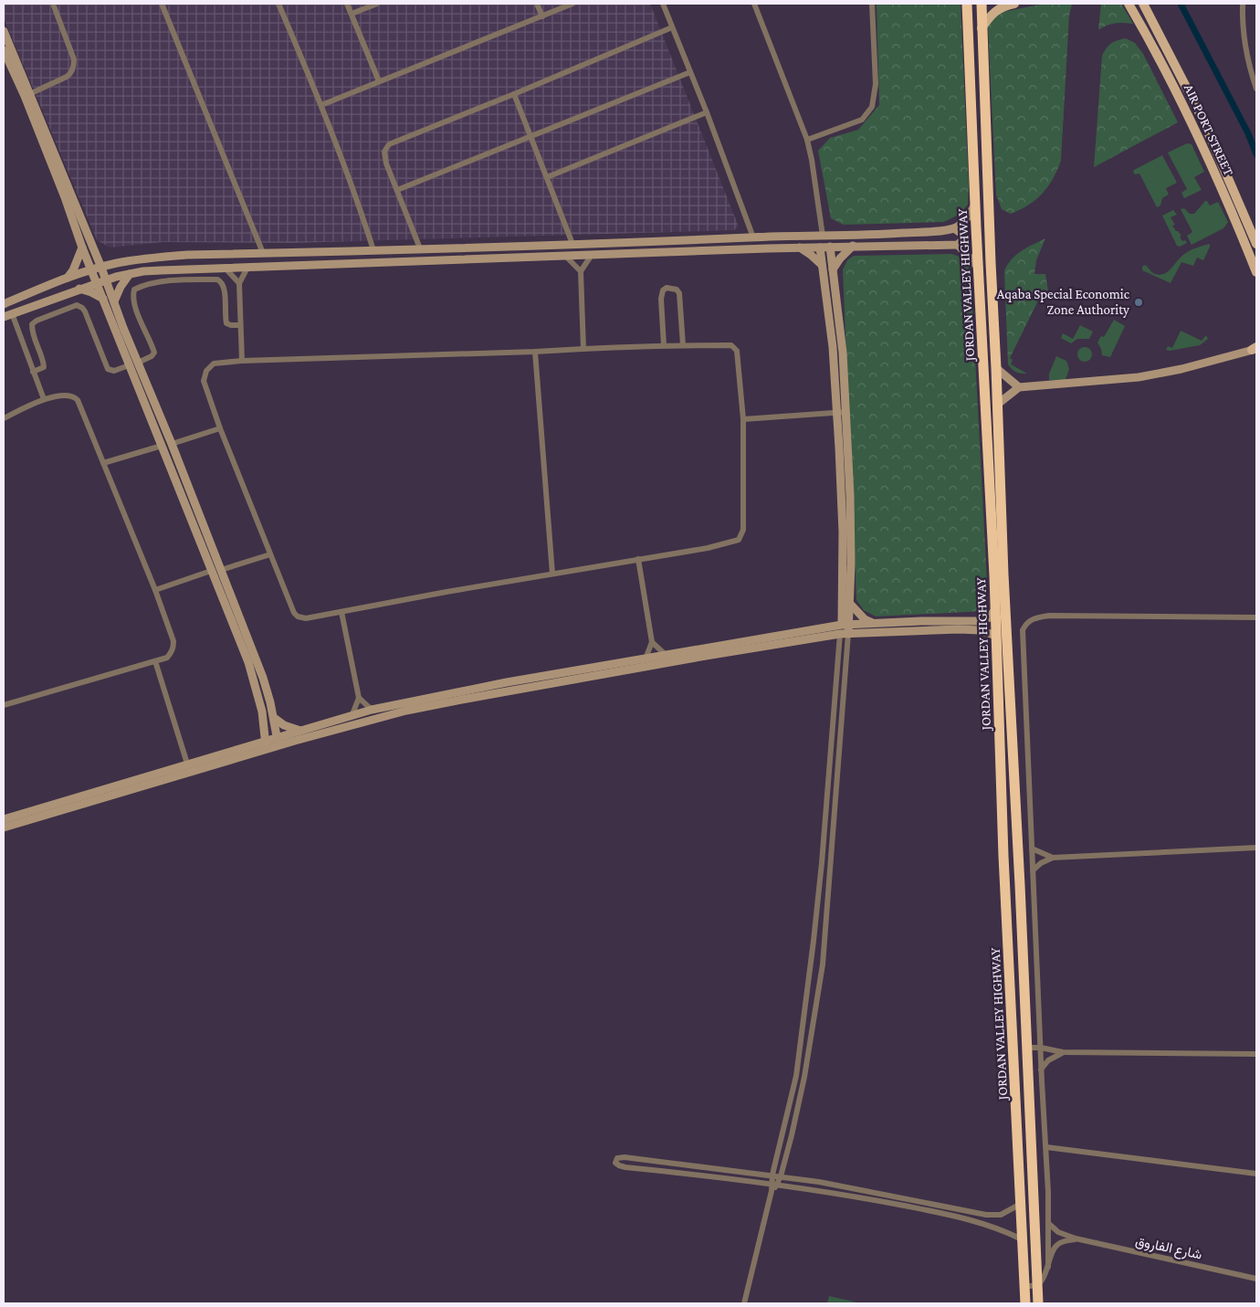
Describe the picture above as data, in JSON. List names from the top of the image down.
{
  "streets": {
    "highway": ["JORDAN VALLEY HIGHWAY"],
    "main road": ["AIR PORT STREET"],
    "street": ["شارع الفاروق"]
  },
  "places": ["Aqaba Special Economic Zone Authority"]
}
